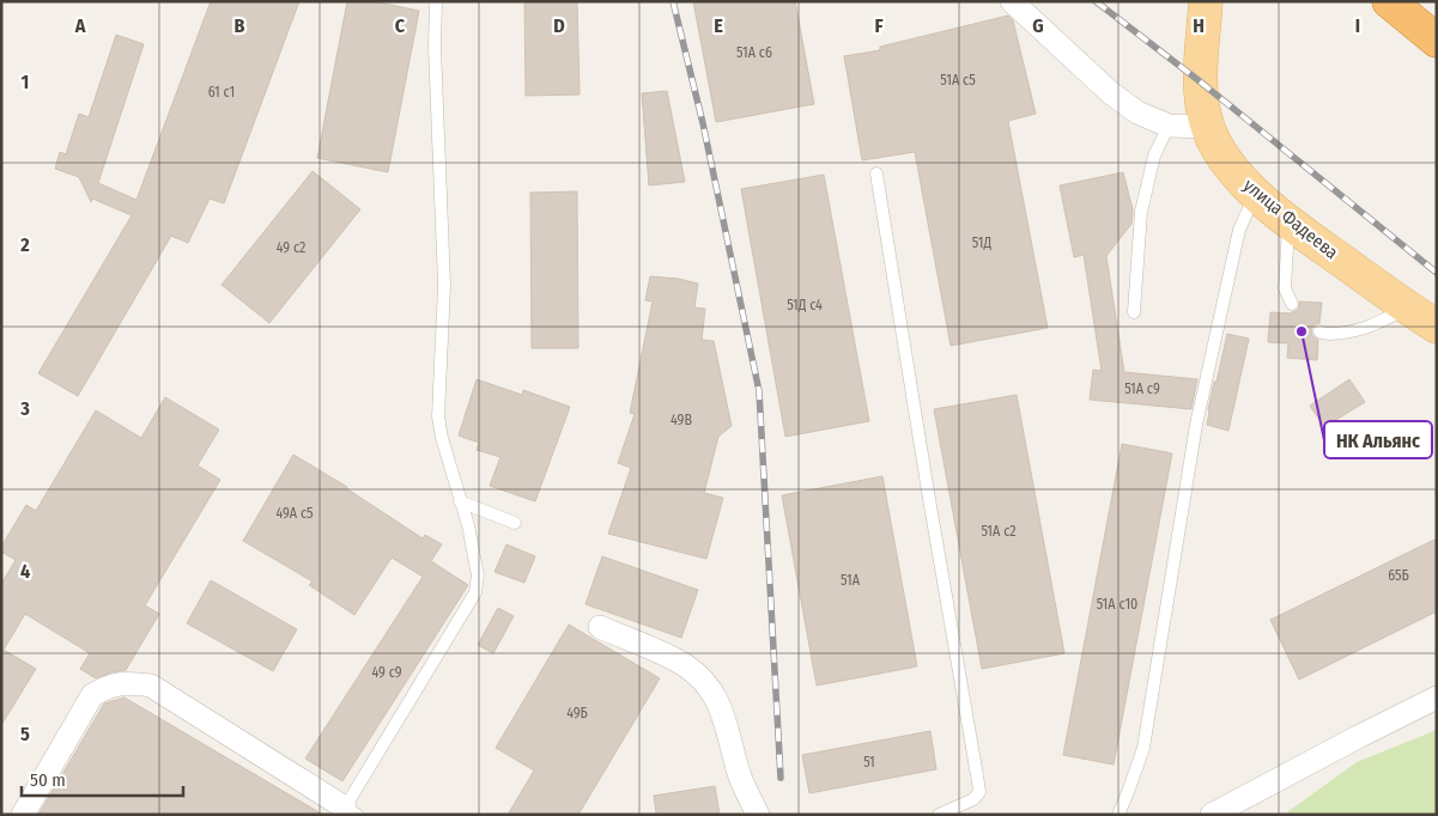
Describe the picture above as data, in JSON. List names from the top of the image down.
{
  "streets": {
    "main road": ["улица Фадеева"]
  },
  "places": ["НК Альянс"],
  "house_numbers": [
    "51А с6",
    "51А с5",
    "61 с1",
    "51Д",
    "49 с2",
    "51Д с4",
    "51А с9",
    "49В",
    "49А с5",
    "51А с2",
    "65Б",
    "51А",
    "51А с10",
    "49 с9",
    "49Б",
    "51"
  ],
  "scale_bar": "50 m",
  "grid": {
    "columns": [
      "A",
      "B",
      "C",
      "D",
      "E",
      "F",
      "G",
      "H",
      "I"
    ],
    "rows": [
      "1",
      "2",
      "3",
      "4",
      "5"
    ]
  }
}
